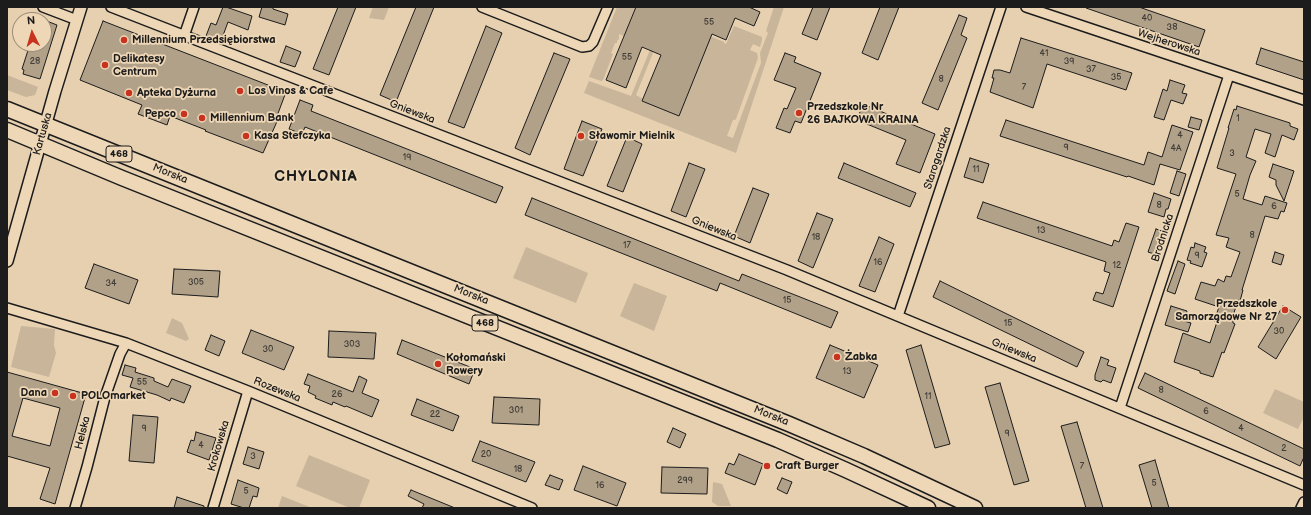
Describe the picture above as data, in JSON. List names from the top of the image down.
{
  "streets": {
    "main road": ["468", "Morska"],
    "street": [
      "Wejherowska",
      "Gniewska",
      "Kartuska",
      "Starogardzka",
      "Brodnicka",
      "Rozewska",
      "Helska",
      "Krokowska"
    ]
  },
  "crossings": [
    ["Wejherowska", "Brodnicka"],
    ["Gniewska", "Starogardzka"],
    ["Gniewska", "Brodnicka"],
    ["Kartuska", "Morska"],
    ["Rozewska", "Helska"],
    ["Rozewska", "Krokowska"]
  ],
  "districts": ["CHYLONIA"],
  "places": [
    "Millennium Przedsiębiorstwa",
    "Delikatesy Centrum",
    "Los Vinos & Cafe",
    "Apteka Dyżurna",
    "Przedszkole Nr 26 BAJKOWA KRAINA",
    "Pepco",
    "Millennium Bank",
    "Kasa Stefczyka",
    "Sławomir Mielnik",
    "Przedszkole Samorządowe Nr 27",
    "Żabka",
    "Kołomański Rowery",
    "Dana",
    "POLOmarket",
    "Craft Burger"
  ],
  "house_numbers": [
    "40",
    "55",
    "38",
    "41",
    "55",
    "28",
    "39",
    "37",
    "35",
    "8",
    "7",
    "1",
    "4",
    "9",
    "4A",
    "3",
    "19",
    "11",
    "5",
    "8",
    "6",
    "13",
    "8",
    "18",
    "17",
    "9",
    "16",
    "12",
    "305",
    "34",
    "15",
    "15",
    "30",
    "303",
    "30",
    "13",
    "55",
    "8",
    "26",
    "11",
    "301",
    "6",
    "22",
    "9",
    "4",
    "9",
    "4",
    "2",
    "20",
    "3",
    "7",
    "18",
    "299",
    "5",
    "16",
    "5"
  ],
  "north": "top"
}
